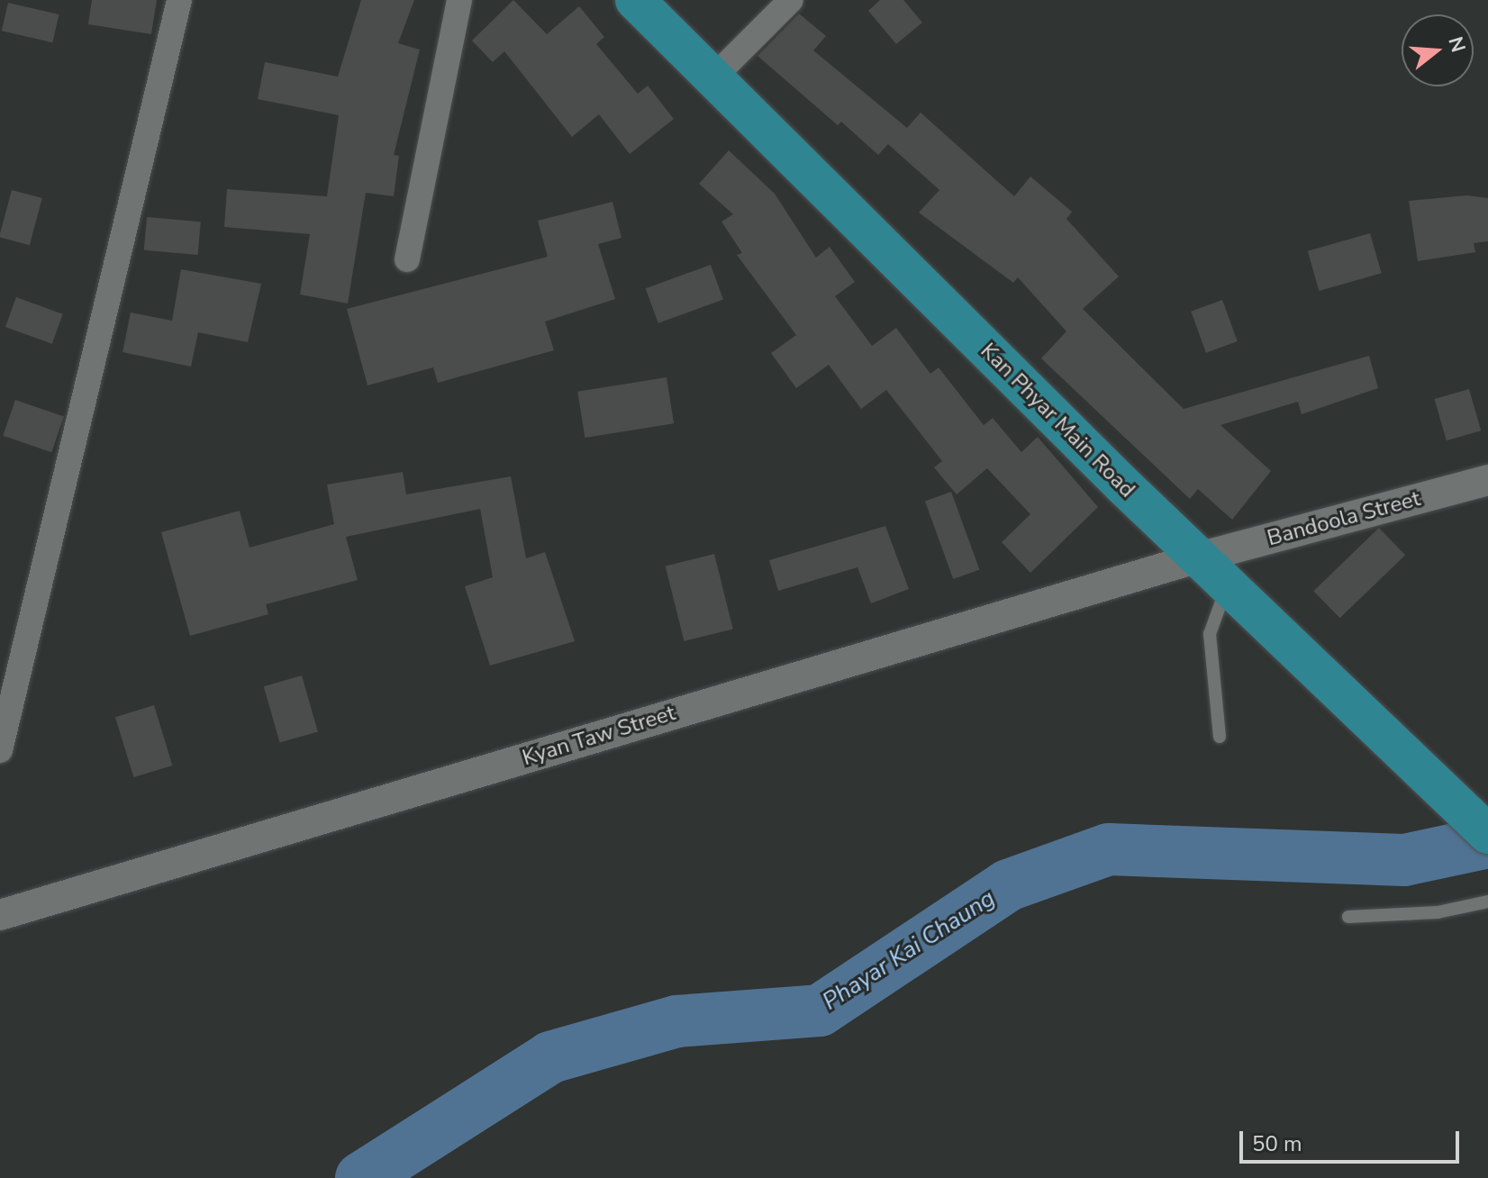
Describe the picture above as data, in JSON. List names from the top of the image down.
{
  "streets": {
    "main road": ["Kan Phyar Main Road"],
    "street": ["Bandoola Street", "Kyan Taw Street"]
  },
  "crossings": [
    ["Kan Phyar Main Road", "Bandoola Street"],
    ["Kan Phyar Main Road", "Kyan Taw Street"],
    ["Bandoola Street", "Kyan Taw Street"]
  ],
  "water": ["Phayar Kai Chaung"],
  "scale_bar": "50 m",
  "north": "right"
}
